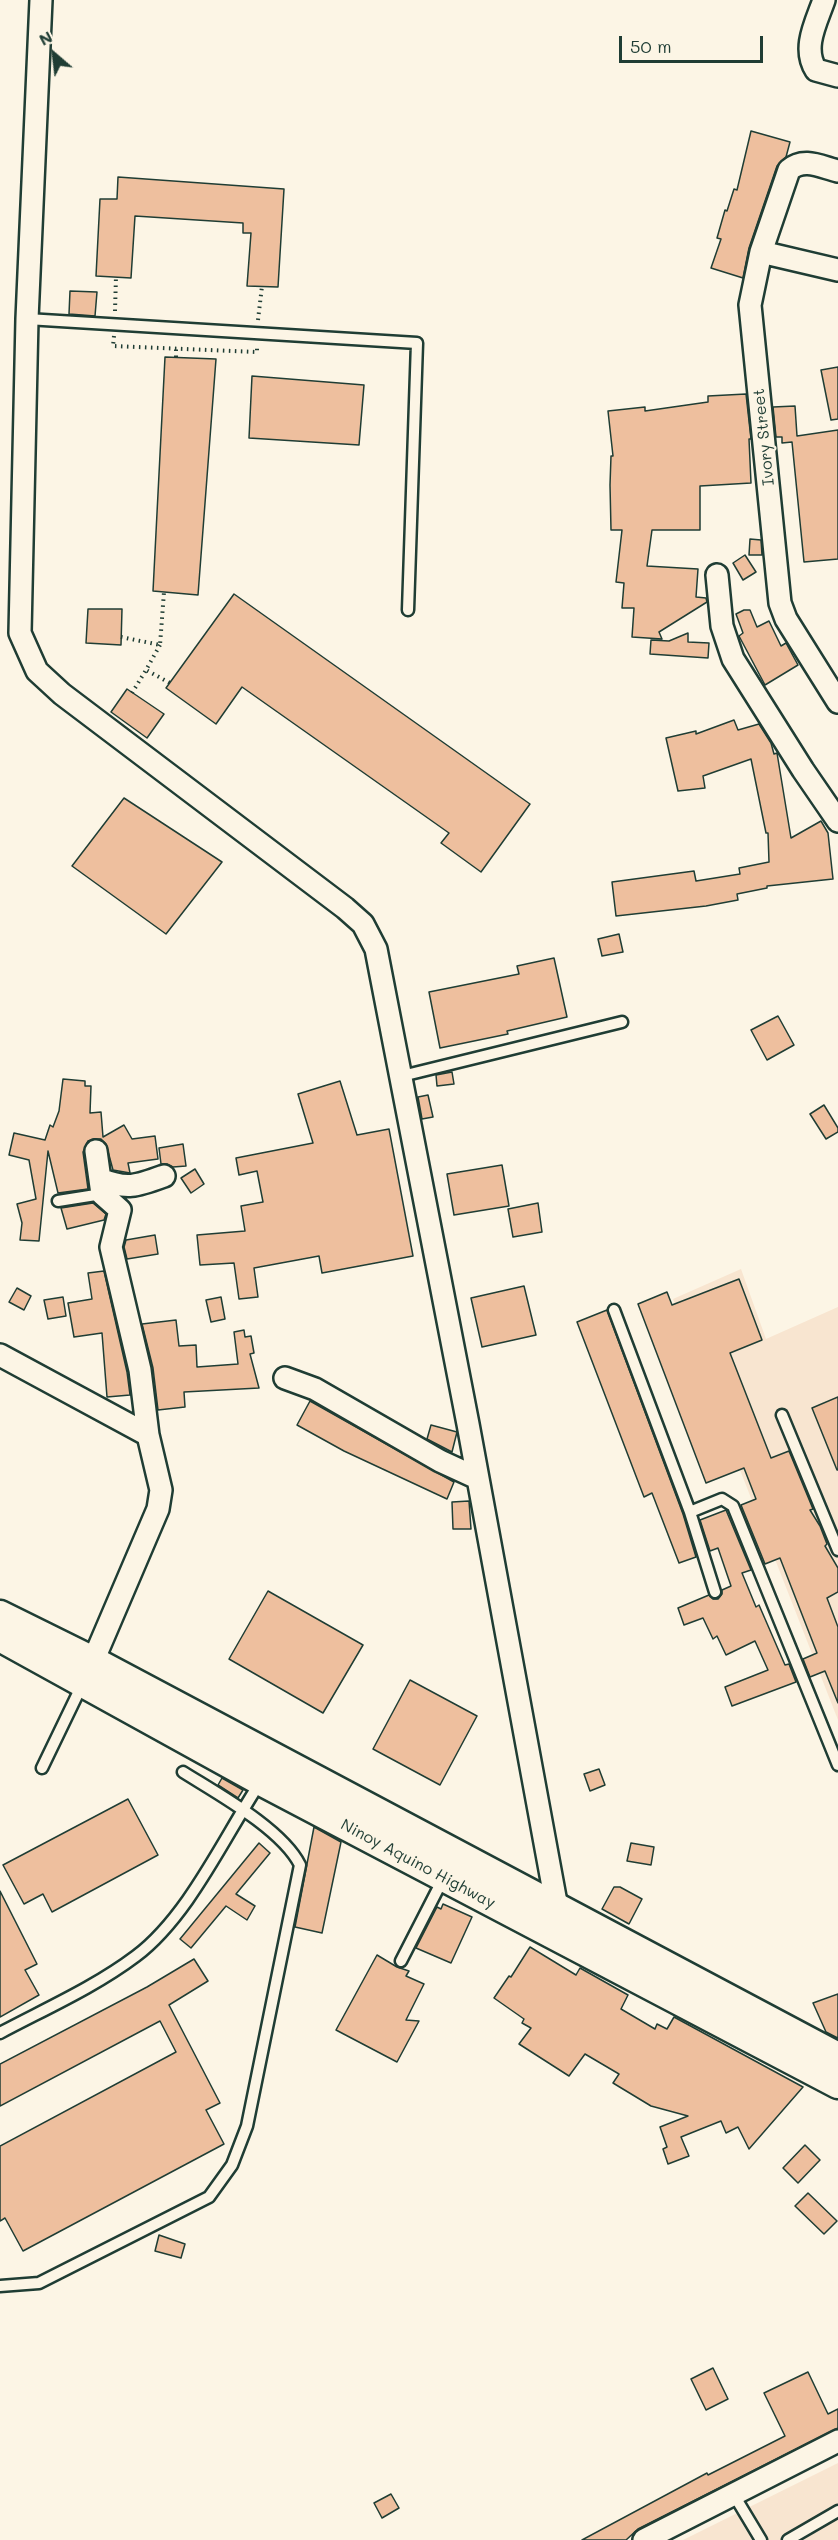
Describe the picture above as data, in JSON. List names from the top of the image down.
{
  "streets": {
    "main road": ["Ninoy Aquino Highway"],
    "street": ["Ivory Street"]
  },
  "scale_bar": "50 m",
  "north": "top left"
}
